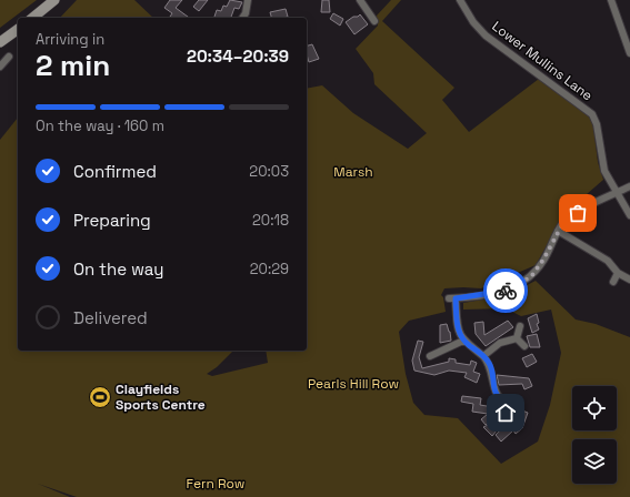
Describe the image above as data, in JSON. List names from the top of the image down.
{
  "streets": {
    "street": ["Lower Mullins Lane"]
  },
  "parks": ["Marsh", "Pearls Hill Row", "Fern Row"],
  "places": {
    "sports": ["Clayfields Sports Centre"]
  },
  "page": {
    "heading": ["2 min", "Arriving in", "20:34–20:39"],
    "bar": "On the way · 160 m",
    "list": [
      ["Confirmed", "20:03"],
      ["Preparing", "20:18"],
      ["On the way", "20:29"],
      "Delivered"
    ]
  }
}
